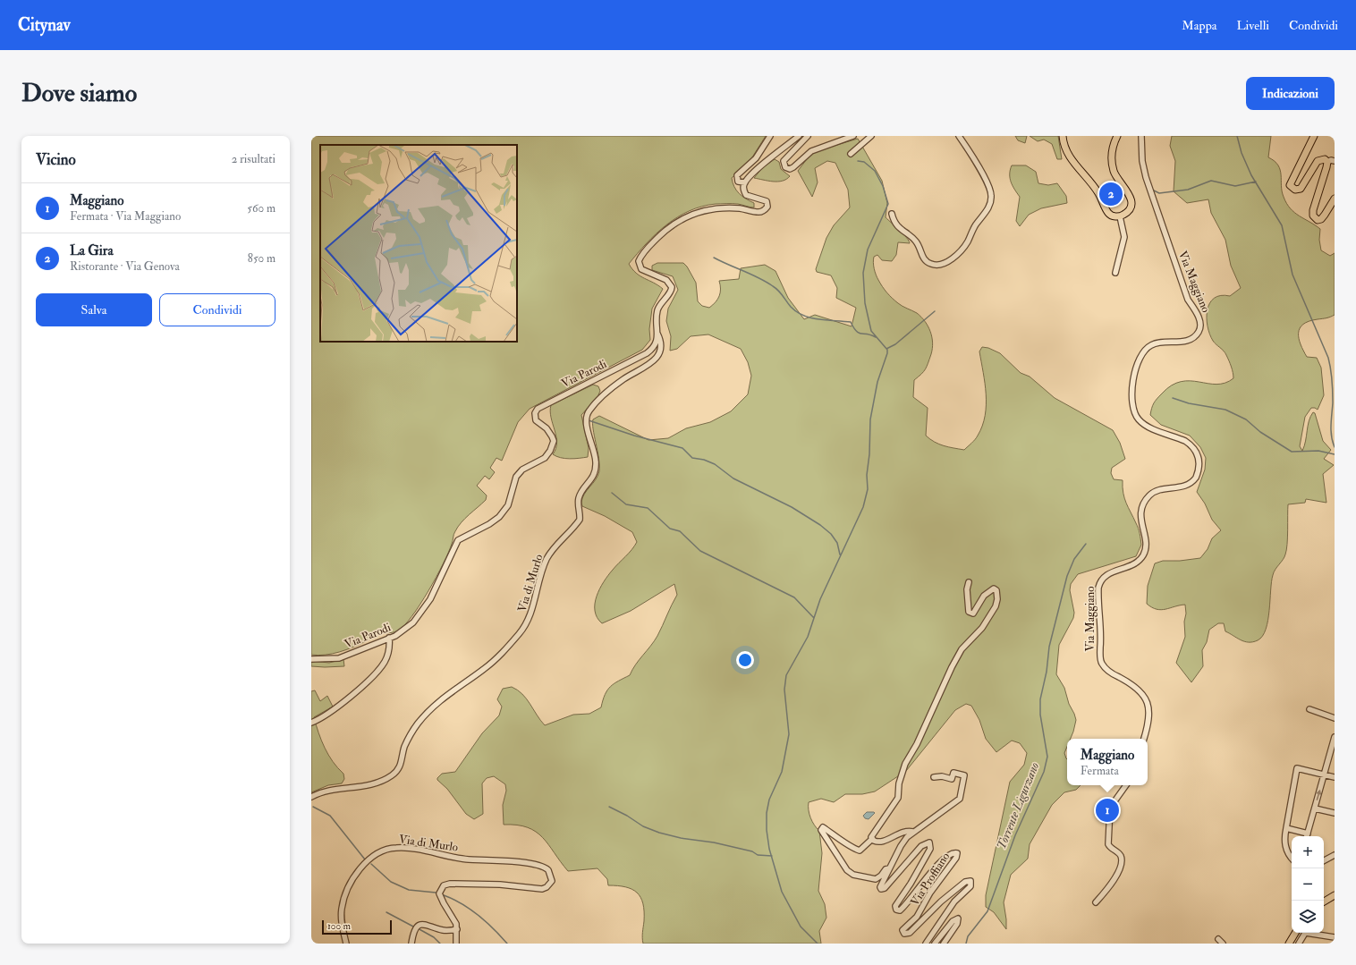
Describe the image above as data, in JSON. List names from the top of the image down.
{
  "streets": {
    "street": [
      "Via Maggiano",
      "Via Parodi",
      "Via di Murlo",
      "Via Proffiano"
    ]
  },
  "crossings": [
    ["Via Parodi", "Via di Murlo"]
  ],
  "water": ["Torrente Ligurzano"],
  "scale_bar": "100 m",
  "page": {
    "header": "Citynav",
    "nav": ["Mappa", "Livelli", "Condividi"],
    "buttons": [
      "Indicazioni",
      ["Salva", "Condividi"]
    ],
    "title": "Dove siamo",
    "heading": ["Vicino", "2 risultati"],
    "pins": ["2", "1"],
    "list": [
      {
        "mark": "1",
        "name": "Maggiano",
        "note": "Fermata · Via Maggiano",
        "value": "560 m"
      },
      {
        "mark": "2",
        "name": "La Gira",
        "note": "Ristorante · Via Genova",
        "value": "850 m"
      }
    ],
    "popup": ["Maggiano", "Fermata"],
    "map_buttons": ["+", "−"],
    "scale": "100 m"
  }
}
